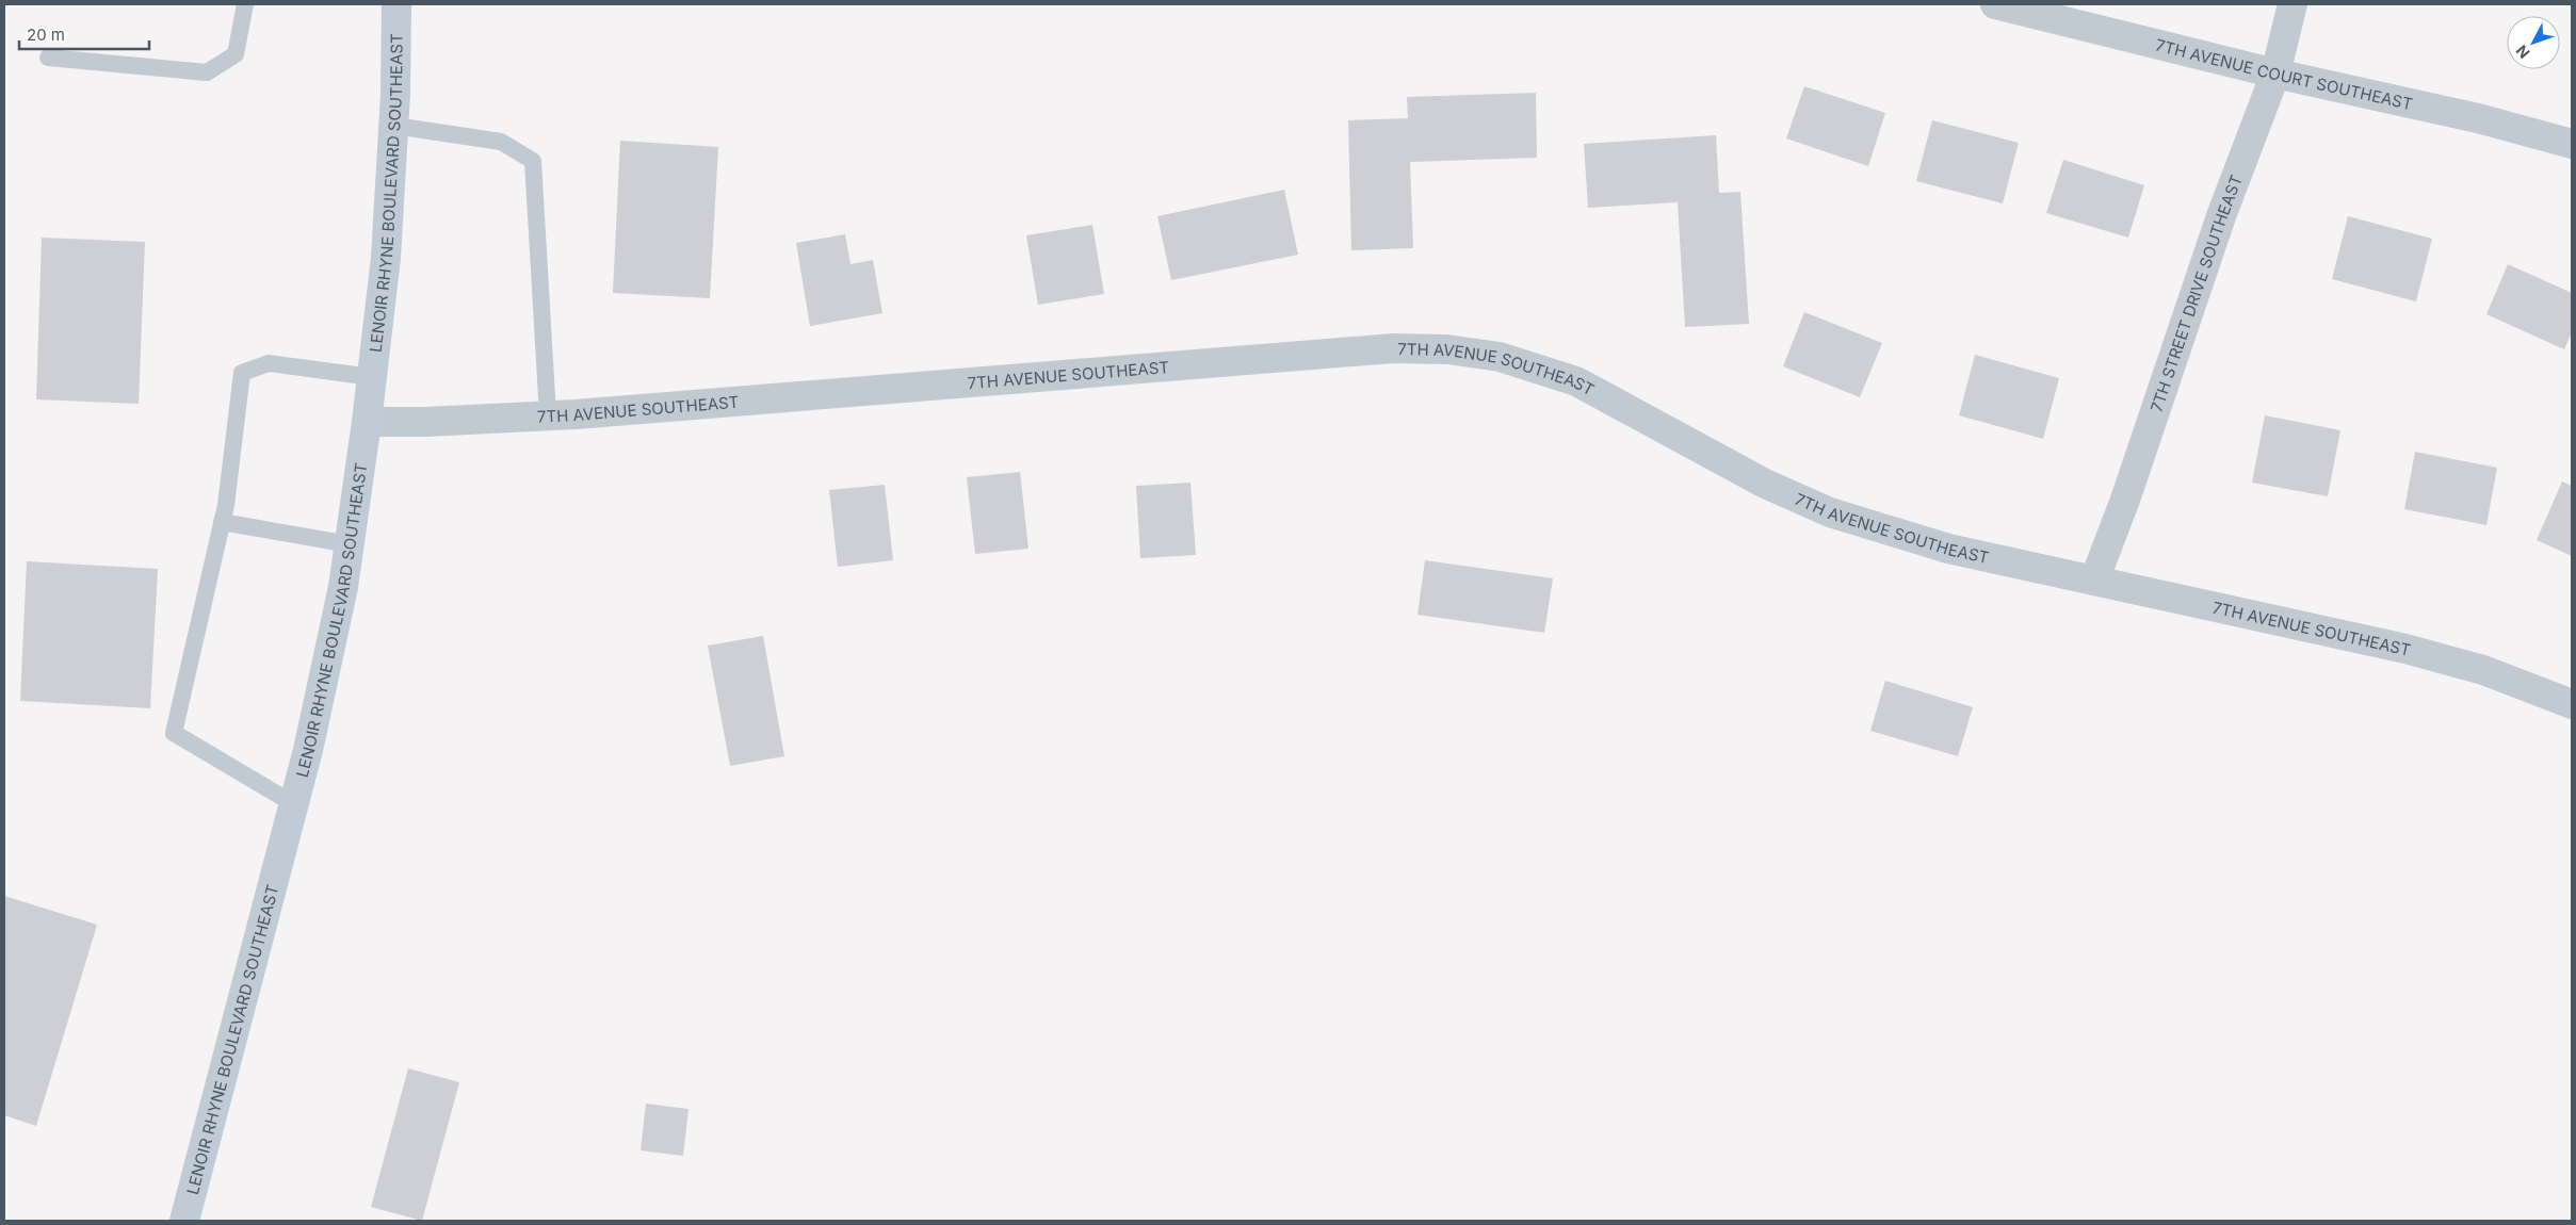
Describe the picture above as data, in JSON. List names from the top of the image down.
{
  "streets": {
    "main road": ["LENOIR RHYNE BOULEVARD SOUTHEAST"],
    "street": ["7TH AVENUE COURT SOUTHEAST", "7TH STREET DRIVE SOUTHEAST", "7TH AVENUE SOUTHEAST"]
  },
  "crossings": [
    ["7TH AVENUE COURT SOUTHEAST", "7TH STREET DRIVE SOUTHEAST"],
    ["LENOIR RHYNE BOULEVARD SOUTHEAST", "7TH AVENUE SOUTHEAST"],
    ["7TH STREET DRIVE SOUTHEAST", "7TH AVENUE SOUTHEAST"]
  ],
  "scale_bar": "20 m",
  "north": "bottom left"
}
